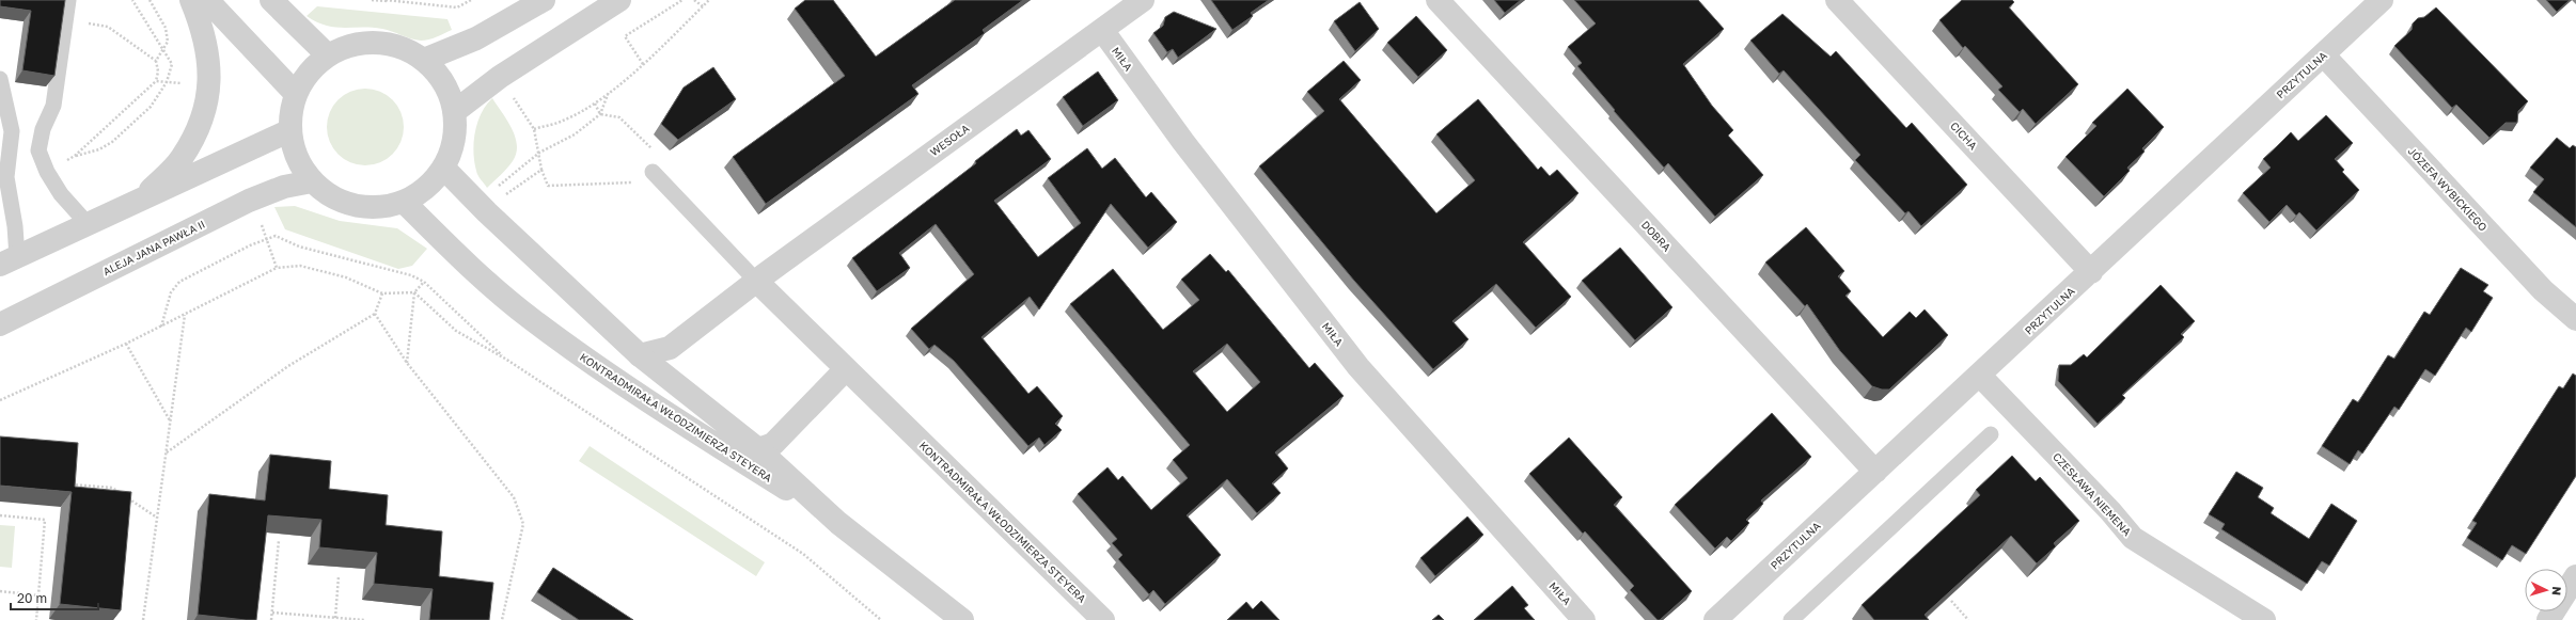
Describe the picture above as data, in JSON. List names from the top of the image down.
{
  "streets": {
    "street": [
      "MIŁA",
      "PRZYTULNA",
      "CICHA",
      "WESOŁA",
      "JÓZEFA WYBICKIEGO",
      "DOBRA",
      "ALEJA JANA PAWŁA II",
      "KONTRADMIRAŁA WŁODZIMIERZA STEYERA",
      "CZESŁAWA NIEMENA"
    ]
  },
  "crossings": [
    ["MIŁA", "WESOŁA"],
    ["PRZYTULNA", "CICHA"],
    ["PRZYTULNA", "JÓZEFA WYBICKIEGO"],
    ["PRZYTULNA", "DOBRA"],
    ["PRZYTULNA", "CZESŁAWA NIEMENA"],
    ["WESOŁA", "KONTRADMIRAŁA WŁODZIMIERZA STEYERA"]
  ],
  "scale_bar": "20 m",
  "north": "right"
}
